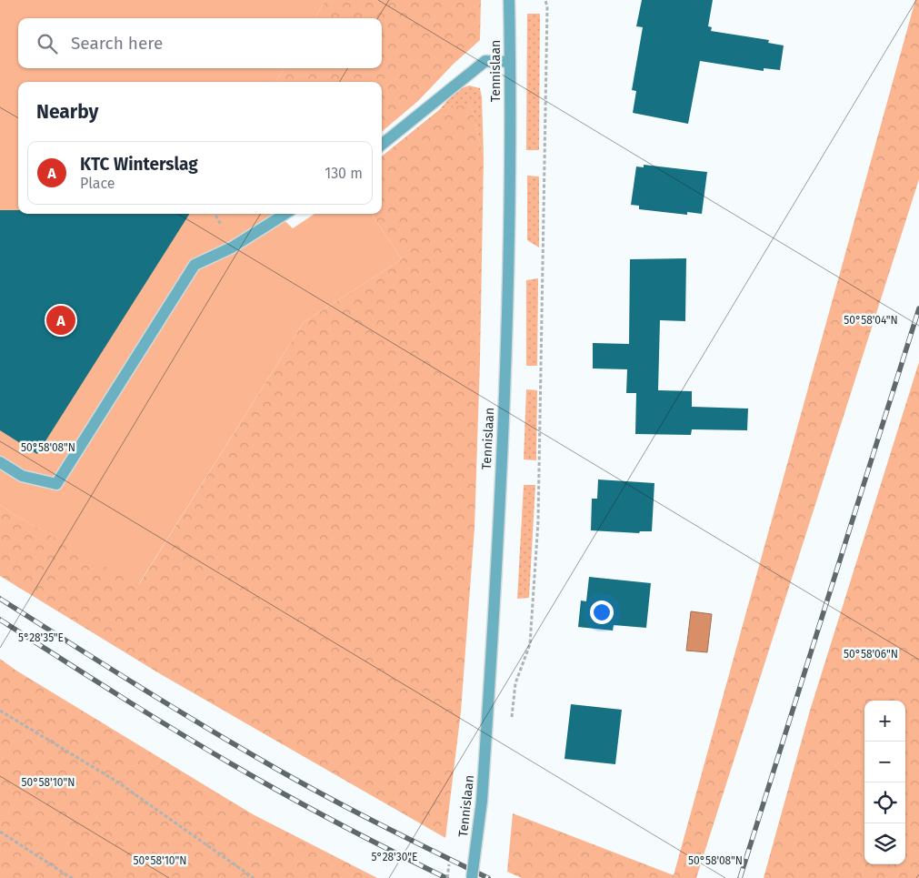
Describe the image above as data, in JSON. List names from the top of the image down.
{
  "streets": {
    "street": ["Tennislaan"]
  },
  "page": {
    "search": "Search here",
    "heading": "Nearby",
    "list": [
      {
        "mark": "A",
        "name": "KTC Winterslag",
        "note": "Place",
        "value": "130 m"
      }
    ],
    "pins": "A",
    "map_buttons": ["+", "−"]
  },
  "coordinates": [
    "50°58'04\"N",
    "50°58'08\"N",
    "5°28'35\"E",
    "50°58'06\"N",
    "50°58'10\"N",
    "5°28'30\"E"
  ]
}
